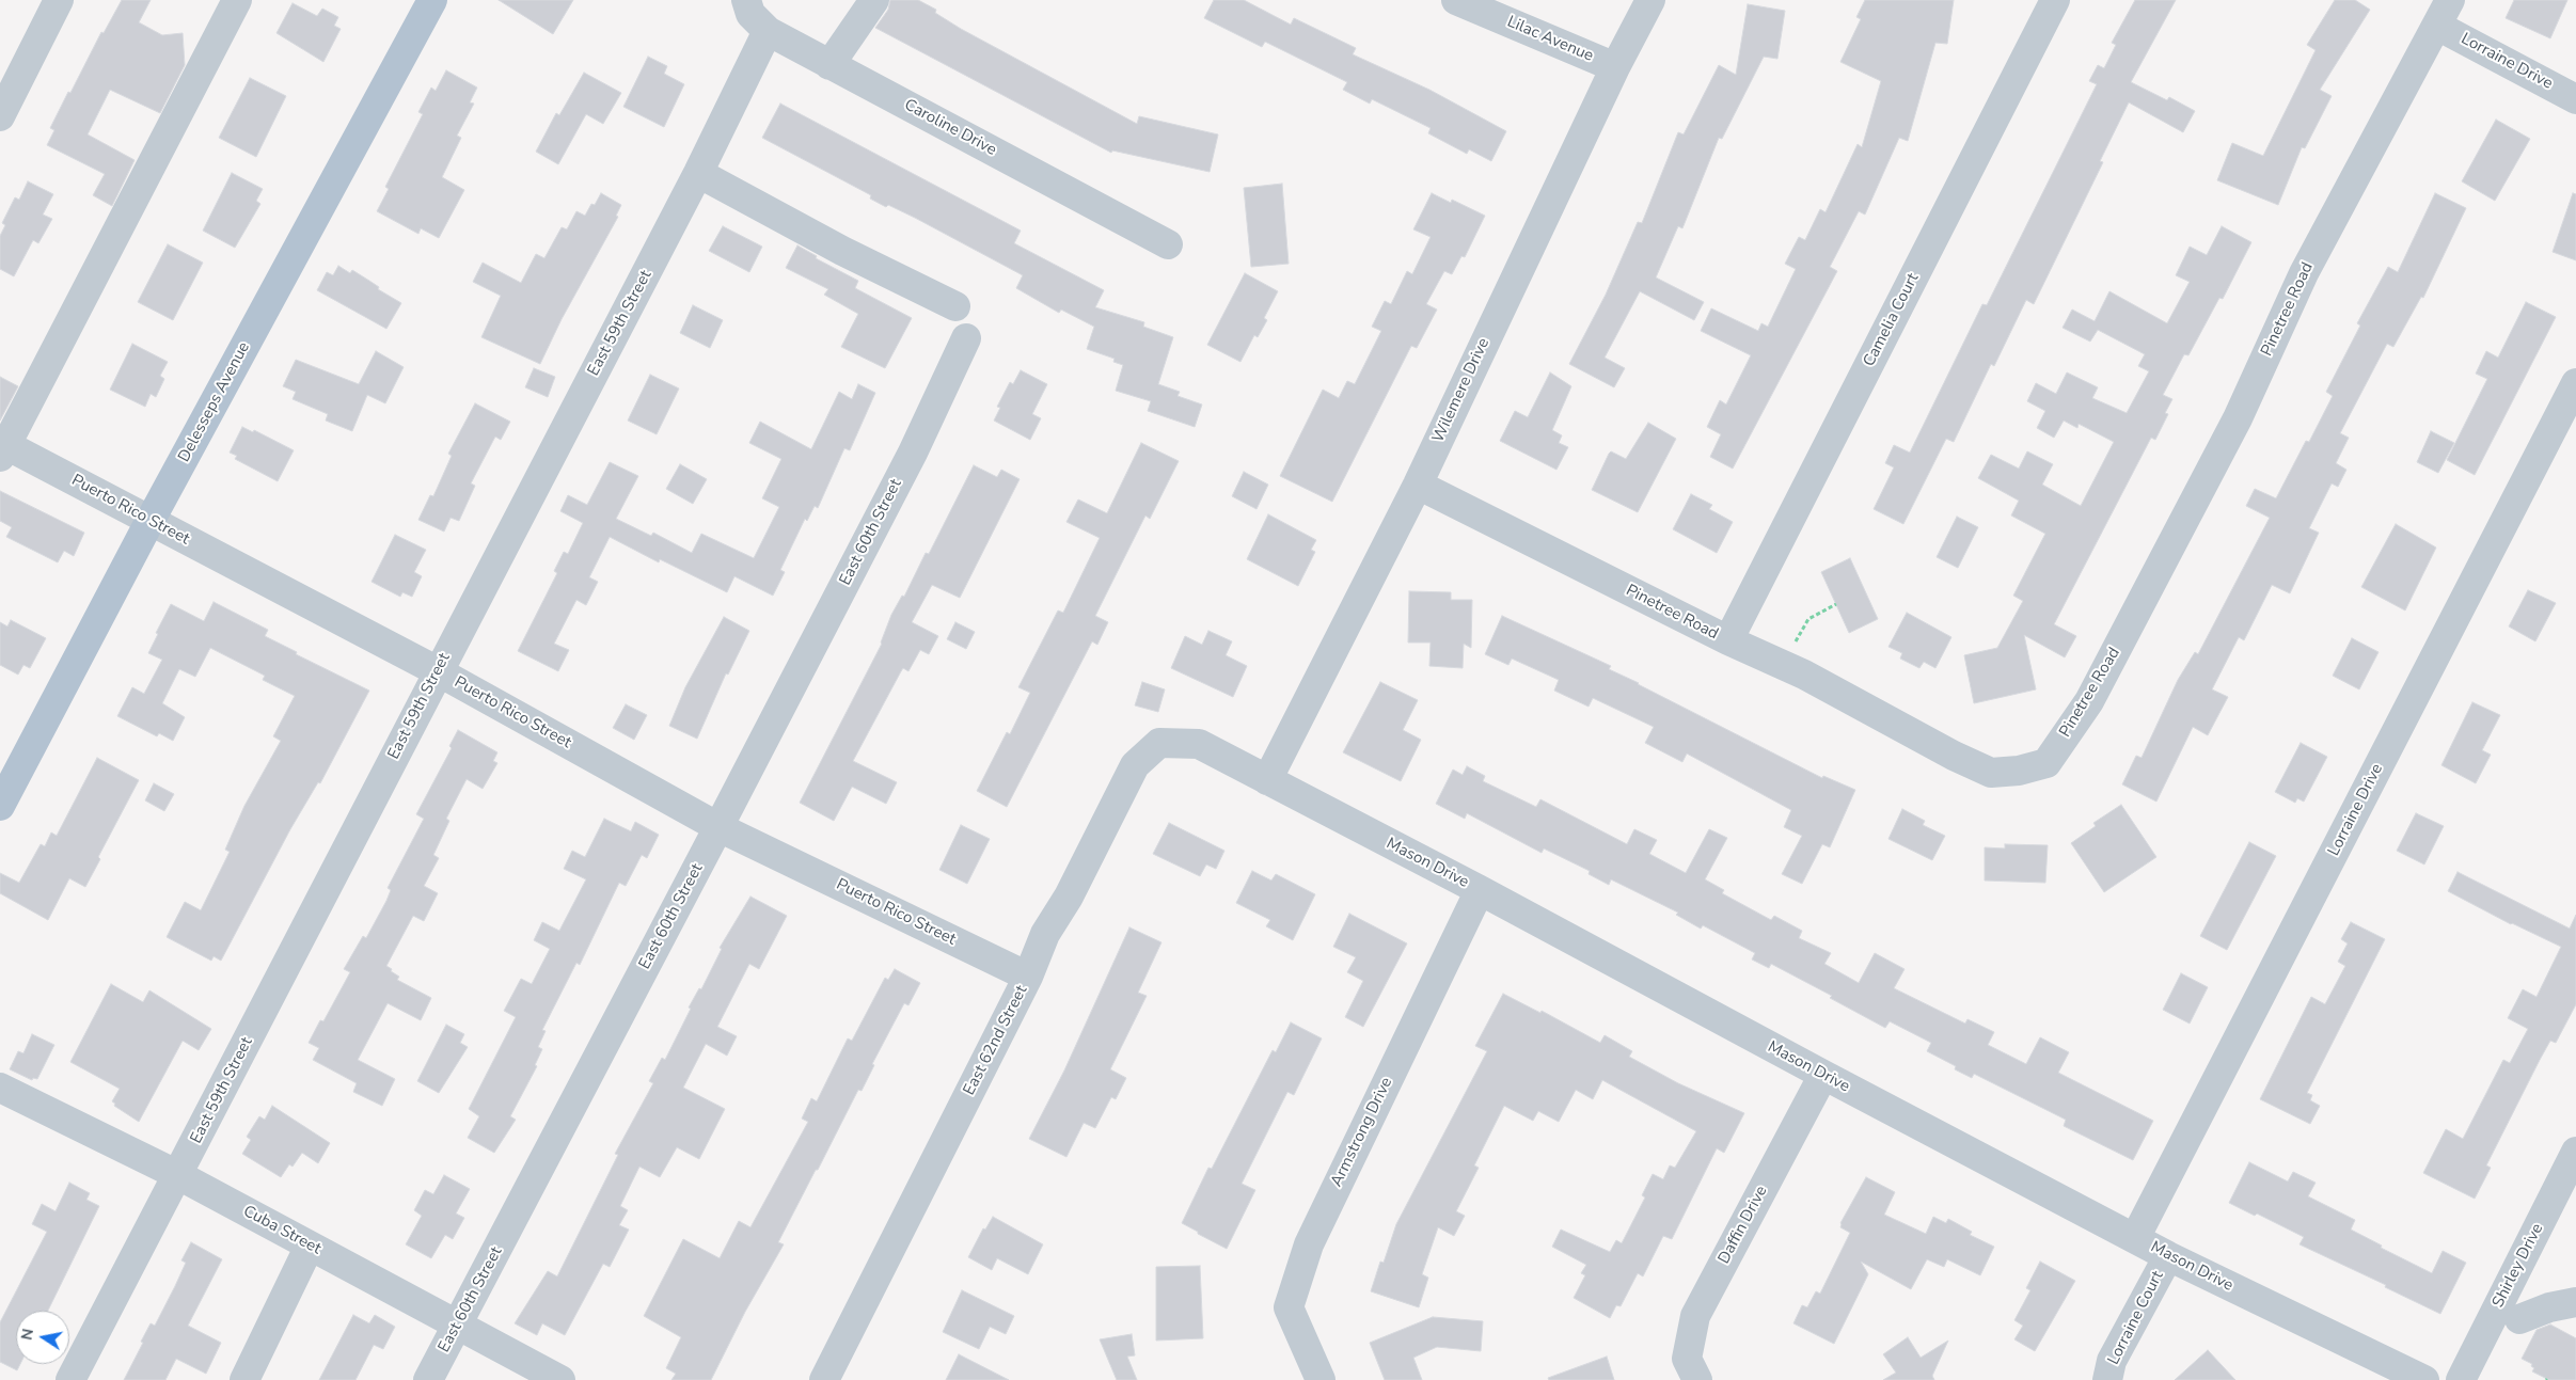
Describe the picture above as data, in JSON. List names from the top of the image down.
{
  "streets": {
    "main road": ["Delesseps Avenue"],
    "street": [
      "Lilac Avenue",
      "Lorraine Drive",
      "Caroline Drive",
      "Pinetree Road",
      "Camelia Court",
      "East 59th Street",
      "Wilemere Drive",
      "Puerto Rico Street",
      "East 60th Street",
      "Mason Drive",
      "East 62nd Street",
      "Armstrong Drive",
      "Daffin Drive",
      "Cuba Street",
      "Shirley Drive",
      "Lorraine Court"
    ]
  },
  "crossings": [
    ["Lilac Avenue", "Wilemere Drive"],
    ["Lorraine Drive", "Pinetree Road"],
    ["Lorraine Drive", "Mason Drive"],
    ["Caroline Drive", "East 59th Street"],
    ["Pinetree Road", "Camelia Court"],
    ["Pinetree Road", "Wilemere Drive"],
    ["East 59th Street", "Puerto Rico Street"],
    ["East 59th Street", "Cuba Street"],
    ["Wilemere Drive", "Mason Drive"],
    ["Delesseps Avenue", "Puerto Rico Street"],
    ["Puerto Rico Street", "East 60th Street"],
    ["Puerto Rico Street", "East 62nd Street"],
    ["East 60th Street", "Cuba Street"],
    ["Mason Drive", "East 62nd Street"],
    ["Mason Drive", "Armstrong Drive"],
    ["Mason Drive", "Daffin Drive"],
    ["Mason Drive", "Lorraine Court"]
  ],
  "north": "left"
}
